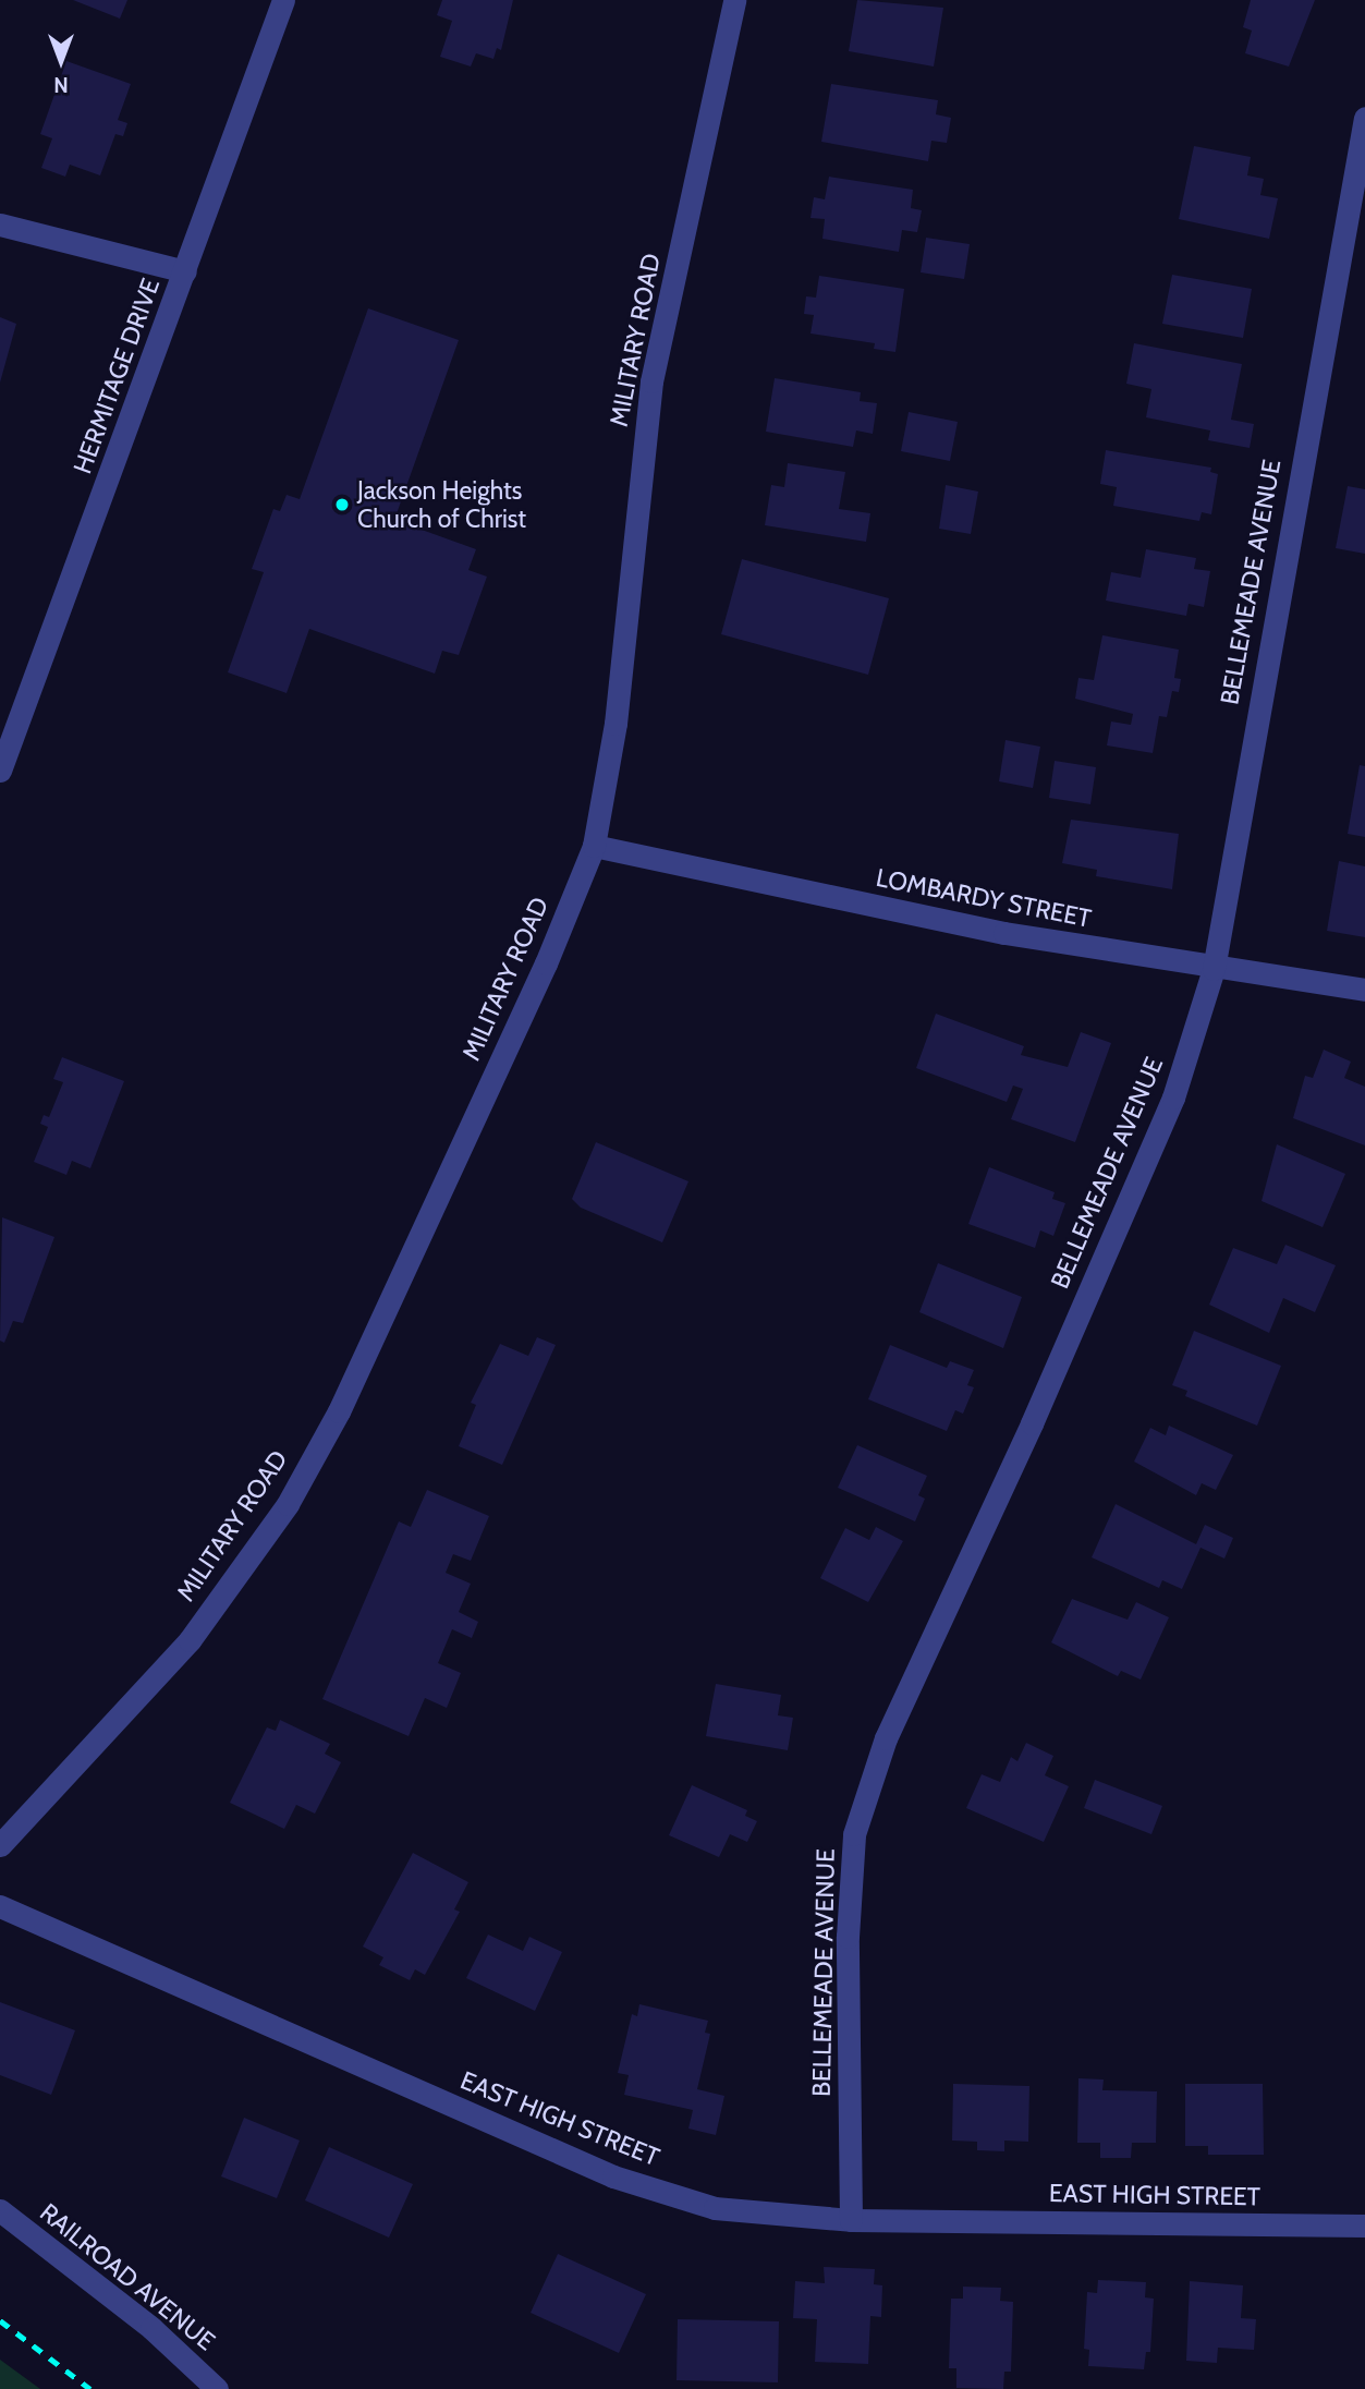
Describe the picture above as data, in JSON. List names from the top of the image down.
{
  "streets": {
    "street": [
      "MILITARY ROAD",
      "HERMITAGE DRIVE",
      "BELLEMEADE AVENUE",
      "LOMBARDY STREET",
      "EAST HIGH STREET",
      "RAILROAD AVENUE"
    ]
  },
  "crossings": [
    ["MILITARY ROAD", "LOMBARDY STREET"],
    ["BELLEMEADE AVENUE", "LOMBARDY STREET"],
    ["BELLEMEADE AVENUE", "EAST HIGH STREET"]
  ],
  "places": ["Jackson Heights Church of Christ"],
  "north": "bottom"
}
